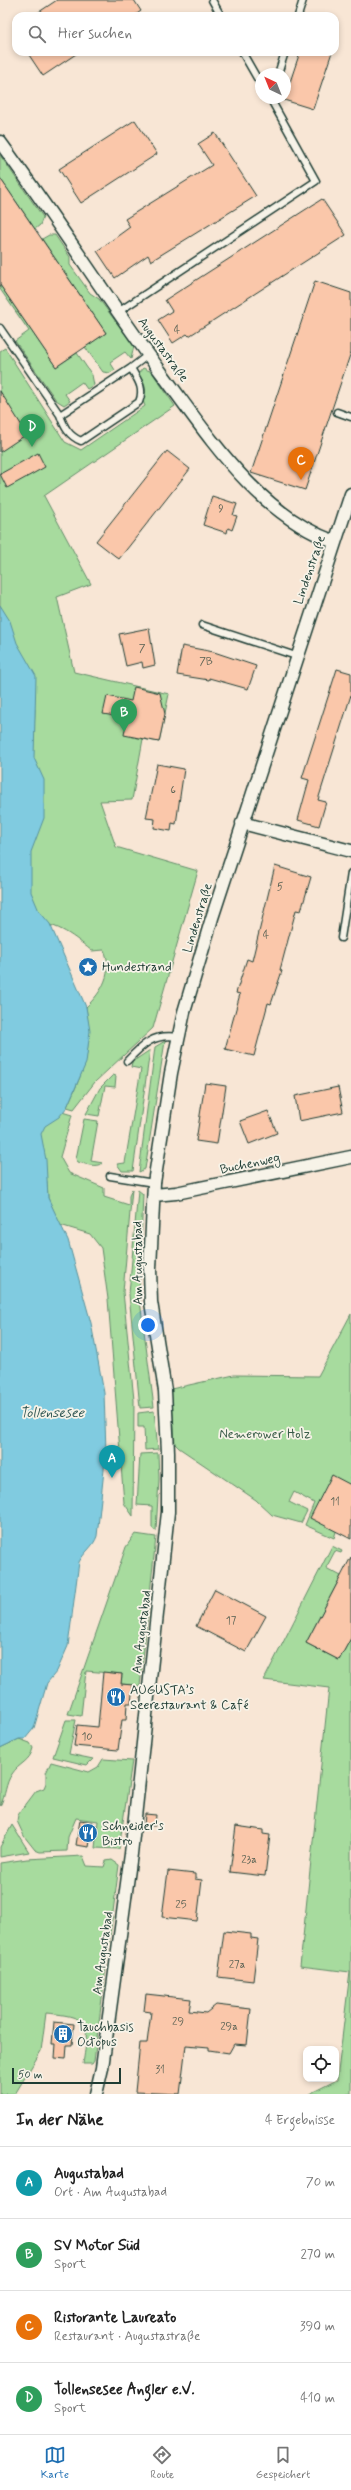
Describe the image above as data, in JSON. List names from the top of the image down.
{
  "streets": {
    "street": [
      "Augustastraße",
      "Lindenstraße",
      "Buchenweg",
      "Am Augustabad"
    ]
  },
  "crossings": [
    ["Augustastraße", "Lindenstraße"],
    ["Lindenstraße", "Buchenweg"],
    ["Lindenstraße", "Am Augustabad"],
    ["Buchenweg", "Am Augustabad"]
  ],
  "water": ["Tollensesee"],
  "parks": ["Nemerower Holz"],
  "places": {
    "place": ["Hundestrand"],
    "restaurant": ["AUGUSTA’s Seerestaurant & Café", "Schneider's Bistro"],
    "building": ["Tauchbasis Octopus"]
  },
  "house_numbers": [
    "4",
    "9",
    "7",
    "7B",
    "6",
    "5",
    "4",
    "11",
    "17",
    "10",
    "23a",
    "25",
    "27a",
    "29",
    "29a",
    "31"
  ],
  "scale_bar": "50 m",
  "north": "top left",
  "page": {
    "search": "Hier suchen",
    "pins": [
      "D",
      "C",
      "B",
      "A"
    ],
    "scale": "50 m",
    "heading": ["In der Nähe", "4 Ergebnisse"],
    "list": [
      {
        "mark": "A",
        "name": "Augustabad",
        "note": "Ort · Am Augustabad",
        "value": "70 m"
      },
      {
        "mark": "B",
        "name": "SV Motor Süd",
        "note": "Sport",
        "value": "270 m"
      },
      {
        "mark": "C",
        "name": "Ristorante Laureato",
        "note": "Restaurant · Augustastraße",
        "value": "390 m"
      },
      {
        "mark": "D",
        "name": "Tollensesee Angler e.V.",
        "note": "Sport",
        "value": "410 m"
      }
    ],
    "nav": ["Karte", "Route", "Gespeichert"]
  }
}
